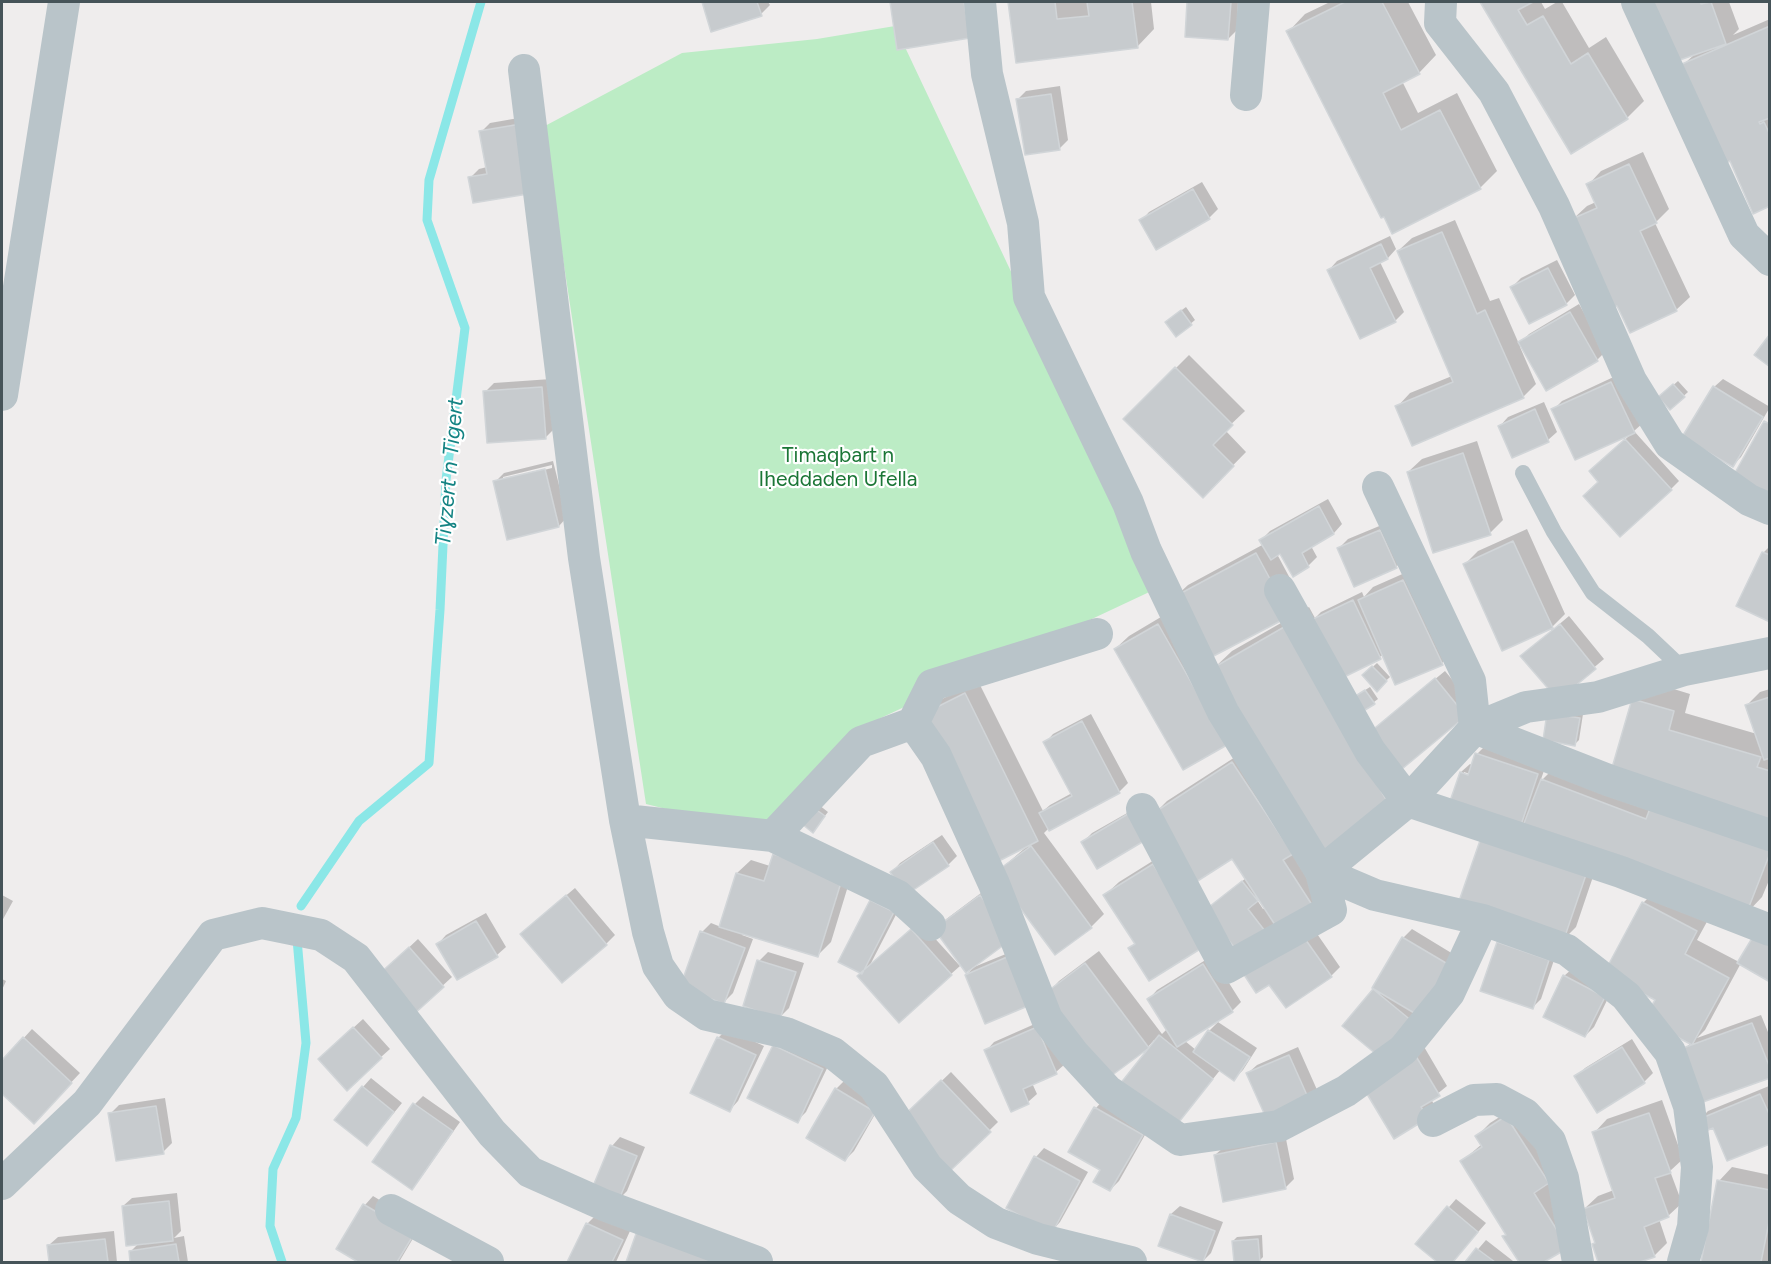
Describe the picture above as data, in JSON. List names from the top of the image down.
{
  "water": ["Tiɣzert n Tigert"],
  "parks": ["Timaqbart n Iḥeddaden Ufella"]
}
